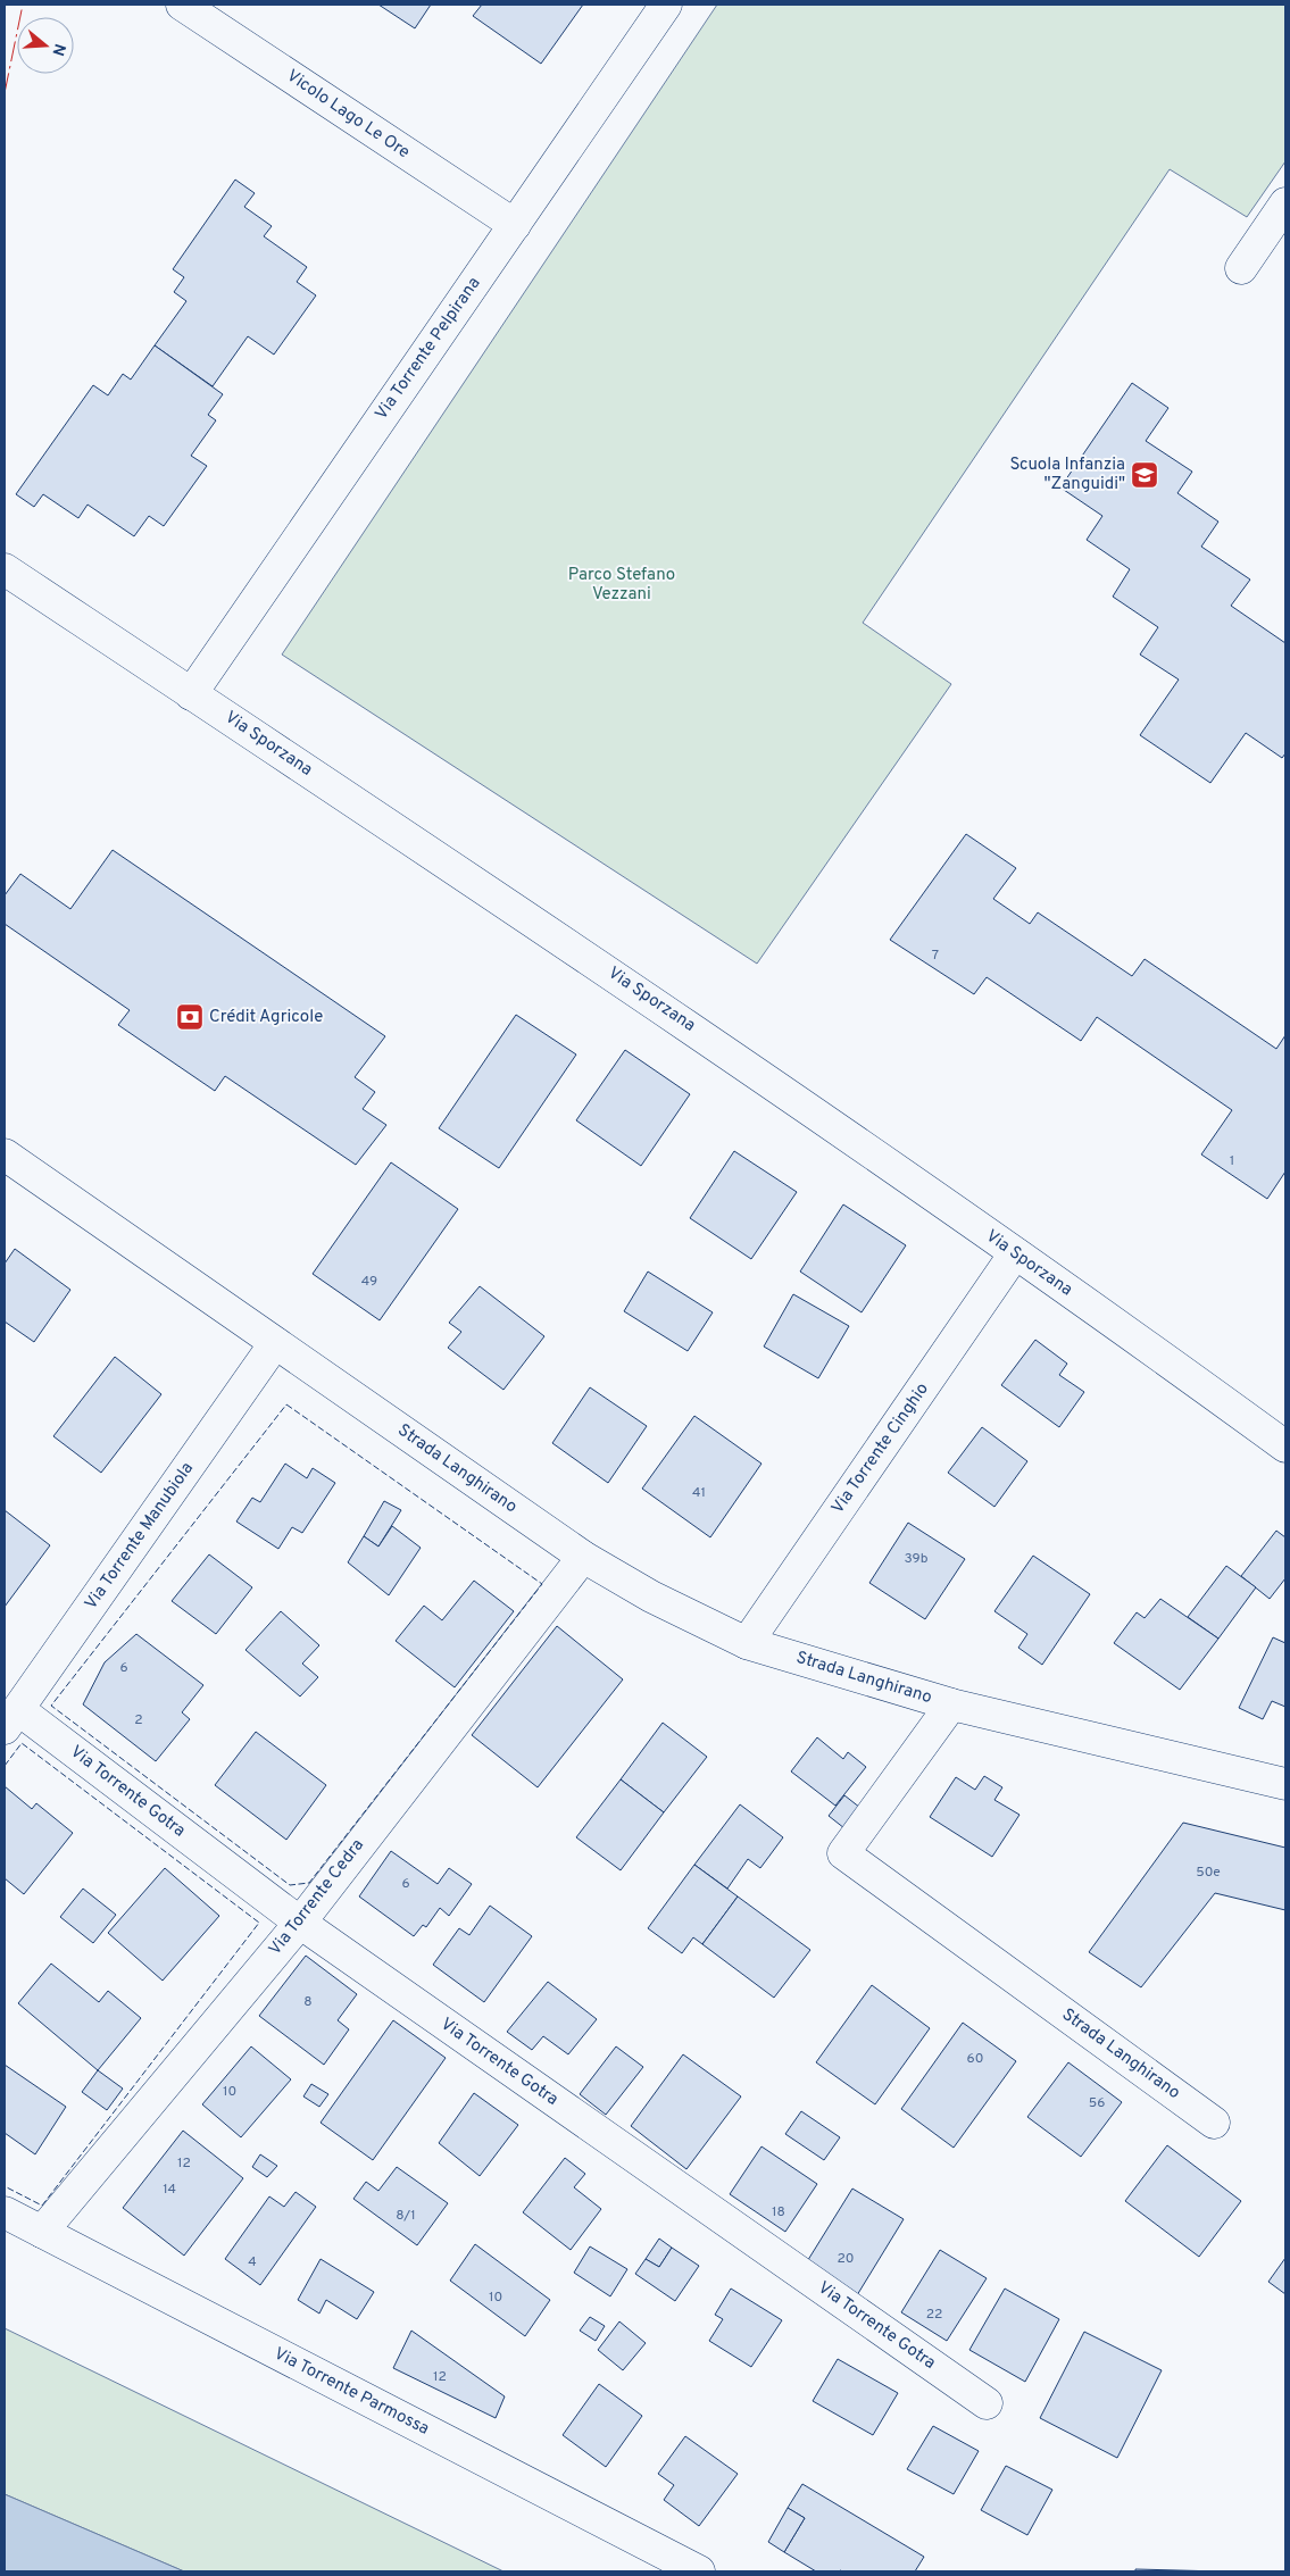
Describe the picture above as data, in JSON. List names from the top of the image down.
{
  "streets": {
    "street": [
      "Vicolo Lago Le Ore",
      "Via Torrente Pelpirana",
      "Via Sporzana",
      "Via Torrente Cinghio",
      "Strada Langhirano",
      "Via Torrente Manubiola",
      "Via Torrente Gotra",
      "Via Torrente Cedra",
      "Via Torrente Parmossa"
    ]
  },
  "crossings": [
    ["Vicolo Lago Le Ore", "Via Torrente Pelpirana"],
    ["Via Torrente Pelpirana", "Via Sporzana"],
    ["Via Sporzana", "Via Torrente Cinghio"],
    ["Via Torrente Cinghio", "Strada Langhirano"],
    ["Strada Langhirano", "Via Torrente Manubiola"],
    ["Strada Langhirano", "Via Torrente Cedra"],
    ["Via Torrente Manubiola", "Via Torrente Gotra"],
    ["Via Torrente Gotra", "Via Torrente Cedra"],
    ["Via Torrente Cedra", "Via Torrente Parmossa"]
  ],
  "parks": ["Parco Stefano Vezzani"],
  "places": {
    "school or university": ["Scuola Infanzia \"Zanguidi\""],
    "bank": ["Crédit Agricole"]
  },
  "house_numbers": [
    "7",
    "1",
    "49",
    "41",
    "39b",
    "6",
    "2",
    "50e",
    "6",
    "8",
    "60",
    "10",
    "56",
    "12",
    "14",
    "18",
    "8/1",
    "20",
    "4",
    "10",
    "22",
    "12"
  ],
  "north": "right"
}
